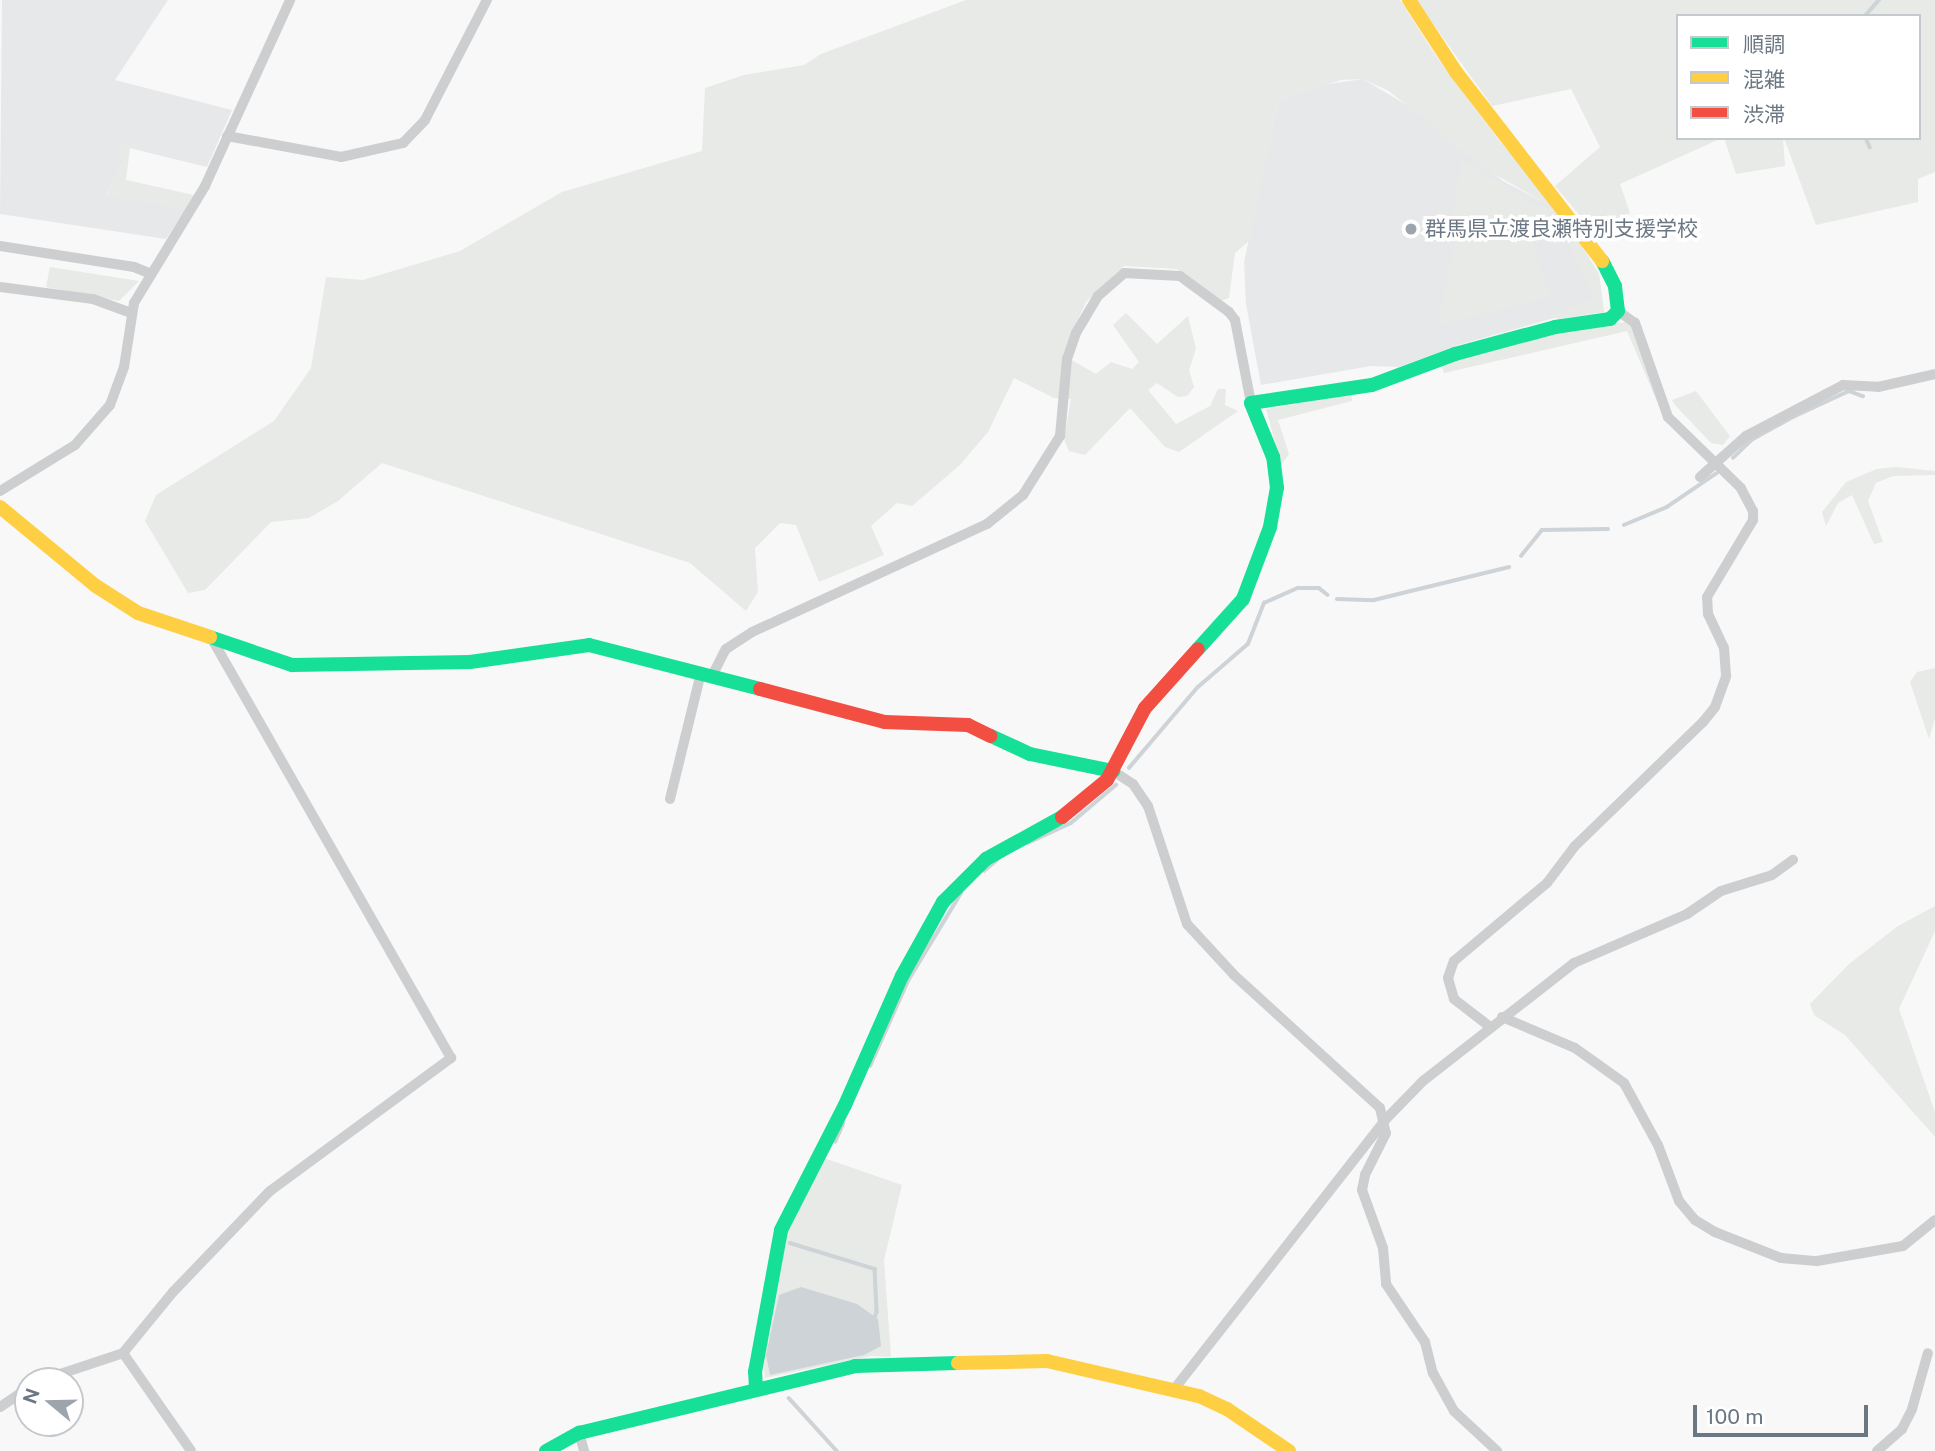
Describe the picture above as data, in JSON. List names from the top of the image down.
{
  "places": ["群馬県立渡良瀬特別支援学校"],
  "legend": ["順調", "混雑", "渋滞"],
  "scale_bar": "100 m",
  "north": "left"
}
